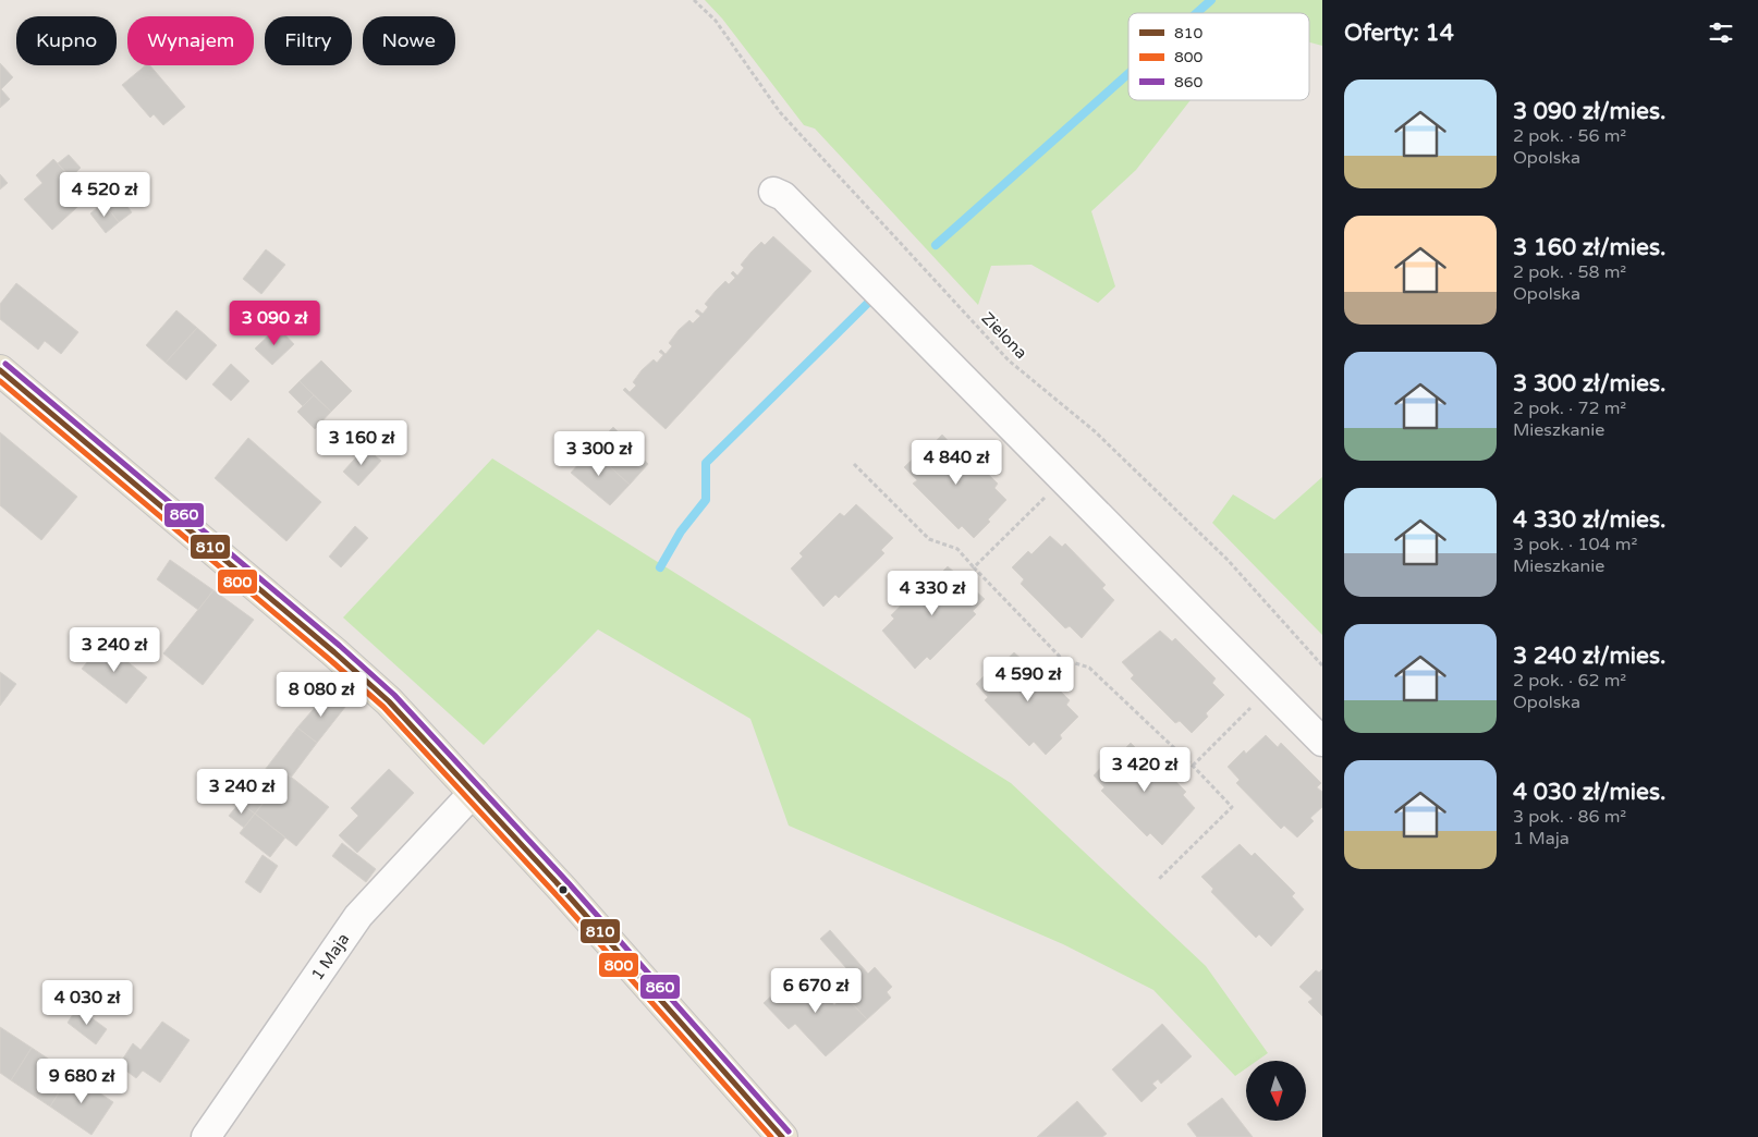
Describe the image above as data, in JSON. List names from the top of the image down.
{
  "streets": {
    "street": ["1 Maja"],
    "path": ["Zielona"]
  },
  "lines": ["transit line 860", "transit line 810", "transit line 800"],
  "legend": ["810", "800", "860"],
  "north": "bottom",
  "page": {
    "heading": "Oferty: 14",
    "chip": [
      "Kupno",
      "Wynajem",
      "Filtry",
      "Nowe"
    ],
    "list": [
      {
        "name": "3 090 zł/mies.",
        "note": "2 pok. · 56 m² · Opolska"
      },
      {
        "name": "3 160 zł/mies.",
        "note": "2 pok. · 58 m² · Opolska"
      },
      {
        "name": "3 300 zł/mies.",
        "note": "2 pok. · 72 m² · Mieszkanie"
      },
      {
        "name": "4 330 zł/mies.",
        "note": "3 pok. · 104 m² · Mieszkanie"
      },
      {
        "name": "3 240 zł/mies.",
        "note": "2 pok. · 62 m² · Opolska"
      },
      {
        "name": "4 030 zł/mies.",
        "note": "3 pok. · 86 m² · 1 Maja"
      }
    ],
    "price": [
      "4 520 zł",
      "3 090 zł",
      "3 160 zł",
      "3 300 zł",
      "4 840 zł",
      "4 330 zł",
      "3 240 zł",
      "4 590 zł",
      "8 080 zł",
      "3 420 zł",
      "3 240 zł",
      "6 670 zł",
      "4 030 zł",
      "9 680 zł"
    ]
  }
}
